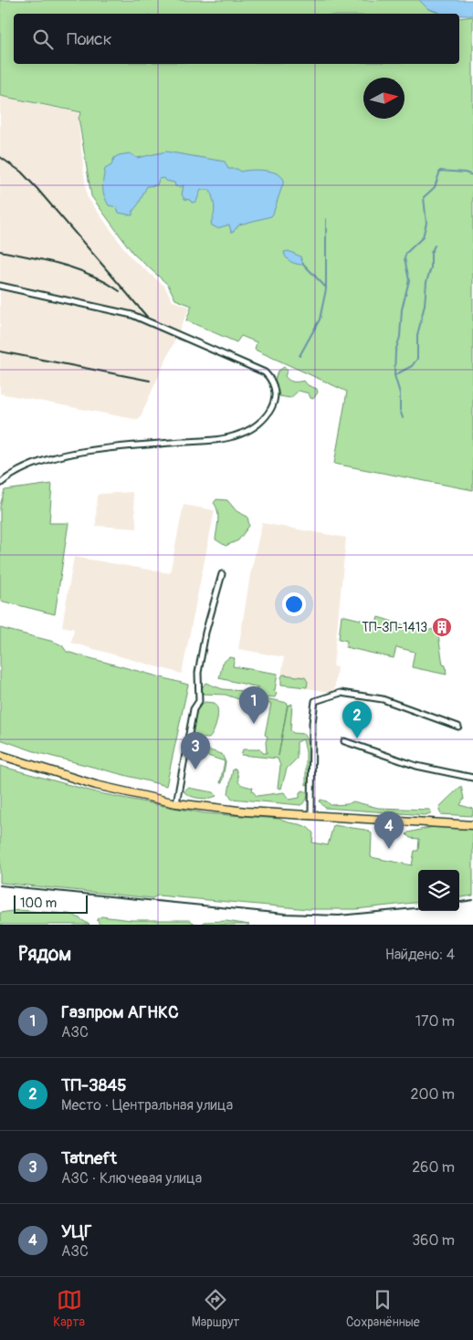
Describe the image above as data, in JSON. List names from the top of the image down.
{
  "places": {
    "building": ["ТП-ЗП-1413"]
  },
  "scale_bar": "100 m",
  "north": "right",
  "page": {
    "search": "Поиск",
    "pins": [
      "1",
      "2",
      "3",
      "4"
    ],
    "scale": "100 m",
    "heading": ["Рядом", "Найдено: 4"],
    "list": [
      {
        "mark": "1",
        "name": "Газпром АГНКС",
        "note": "АЗС",
        "value": "170 m"
      },
      {
        "mark": "2",
        "name": "ТП-3845",
        "note": "Место · Центральная улица",
        "value": "200 m"
      },
      {
        "mark": "3",
        "name": "Tatneft",
        "note": "АЗС · Ключевая улица",
        "value": "260 m"
      },
      {
        "mark": "4",
        "name": "УЦГ",
        "note": "АЗС",
        "value": "360 m"
      }
    ],
    "nav": ["Карта", "Маршрут", "Сохранённые"]
  }
}
